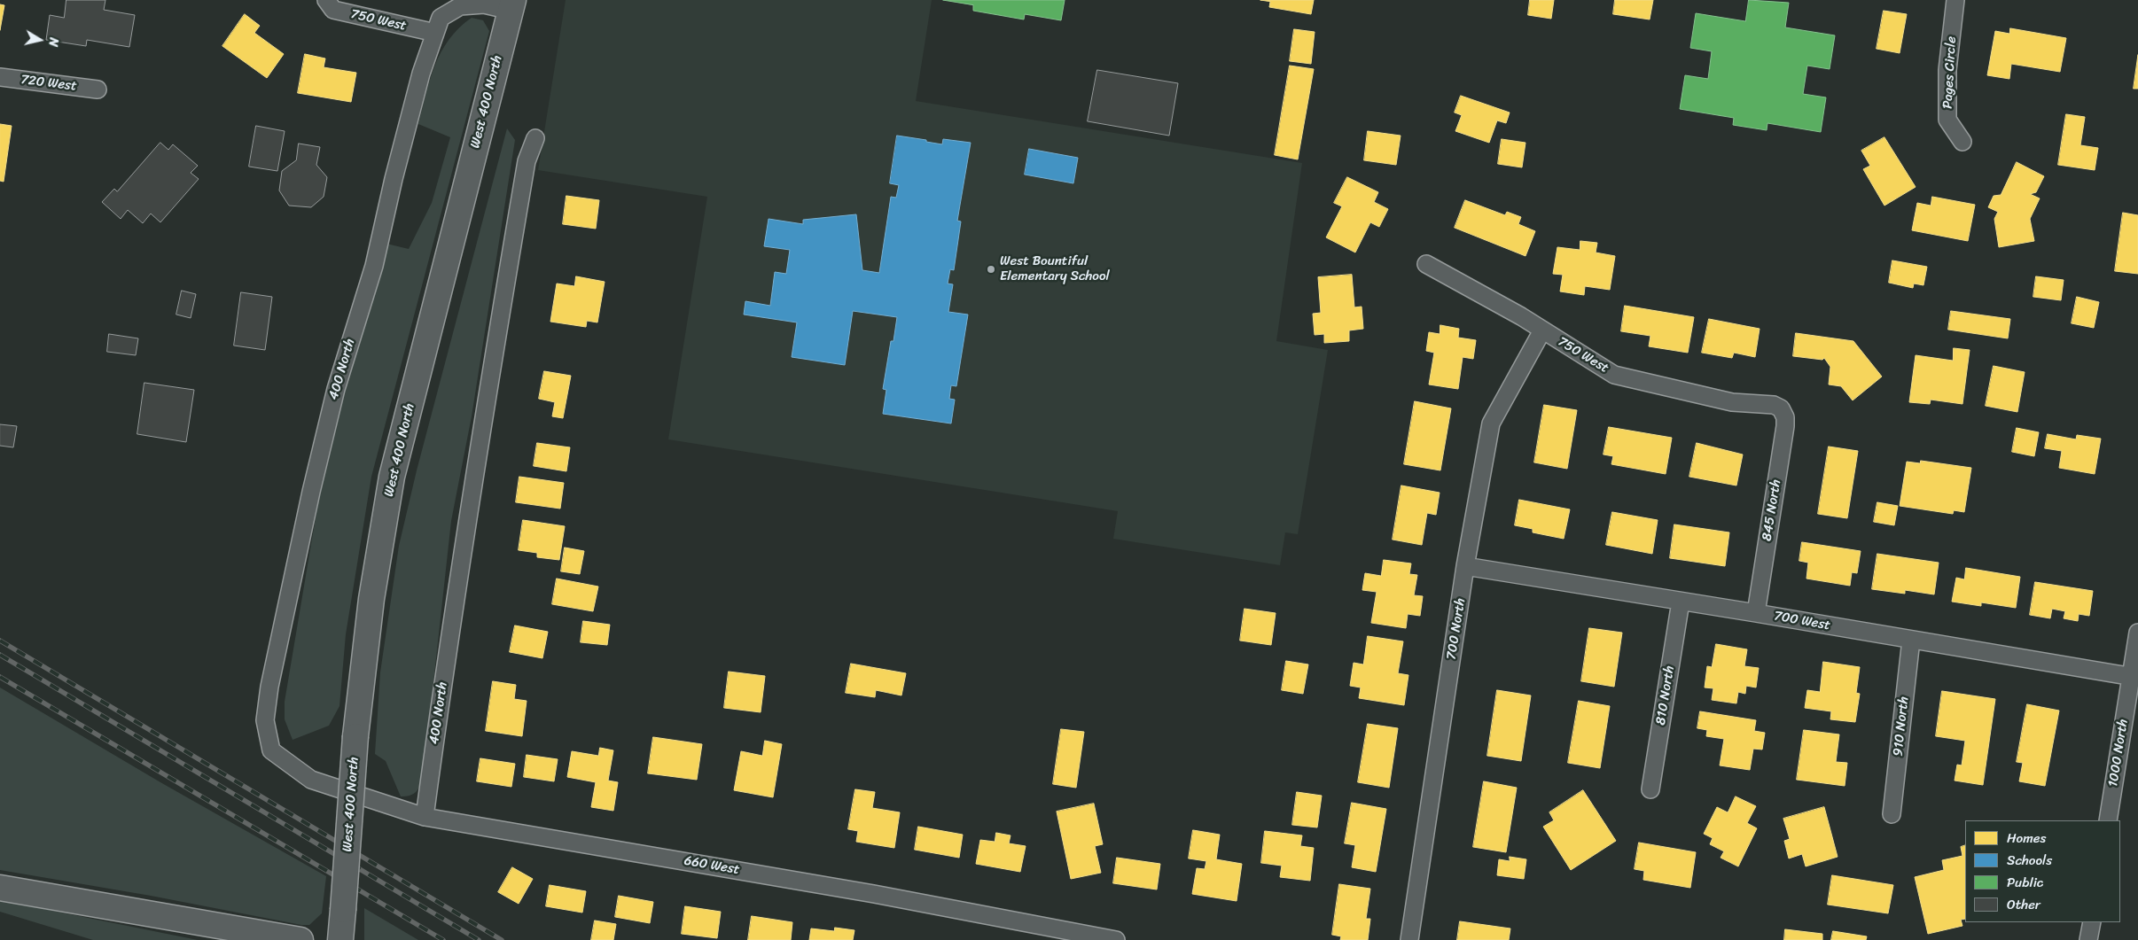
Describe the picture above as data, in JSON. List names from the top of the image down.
{
  "streets": {
    "main road": ["West 400 North"],
    "street": [
      "750 West",
      "Pages Circle",
      "720 West",
      "400 North",
      "845 North",
      "700 West",
      "700 North",
      "810 North",
      "910 North",
      "1000 North",
      "660 West"
    ]
  },
  "crossings": [
    ["750 West", "400 North"],
    ["750 West", "845 North"],
    ["750 West", "700 North"],
    ["West 400 North", "400 North"],
    ["400 North", "660 West"],
    ["845 North", "700 West"],
    ["700 West", "700 North"],
    ["700 West", "810 North"],
    ["700 West", "910 North"],
    ["700 West", "1000 North"]
  ],
  "places": ["West Bountiful Elementary School"],
  "legend": [
    "Homes",
    "Schools",
    "Public",
    "Other"
  ],
  "north": "right"
}
